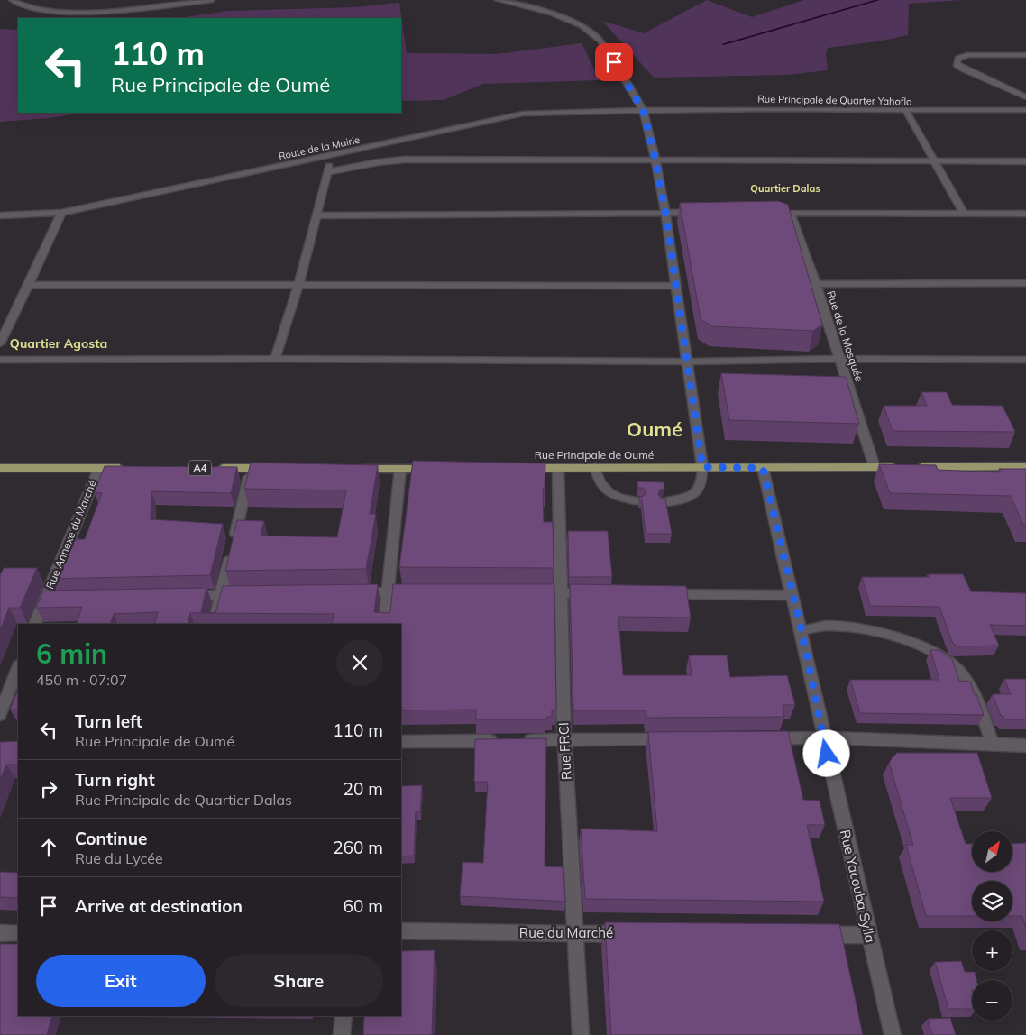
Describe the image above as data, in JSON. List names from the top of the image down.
{
  "streets": {
    "main road": ["Rue Principale de Oumé", "A4"],
    "street": [
      "Rue Principale de Quarter Yahofla",
      "Route de la Mairie",
      "Rue de la Mosquée",
      "Rue Annexe du Marché",
      "Rue FRCI",
      "Rue Yacouba Sylla",
      "Rue du Marché"
    ]
  },
  "crossings": [
    ["Rue Principale de Quarter Yahofla", "Route de la Mairie"],
    ["Rue de la Mosquée", "Rue Principale de Oumé"],
    ["Rue Principale de Oumé", "Rue FRCI"],
    ["Rue Principale de Oumé", "Rue Yacouba Sylla"],
    ["Rue FRCI", "Rue du Marché"]
  ],
  "districts": ["Quartier Dalas", "Quartier Agosta", "Oumé"],
  "north": "top right",
  "page": {
    "turn": ["110 m", "Rue Principale de Oumé"],
    "heading": ["6 min", "450 m · 07:07"],
    "list": [
      {
        "name": "Turn left",
        "note": "Rue Principale de Oumé",
        "value": "110 m"
      },
      {
        "name": "Turn right",
        "note": "Rue Principale de Quartier Dalas",
        "value": "20 m"
      },
      {
        "name": "Continue",
        "note": "Rue du Lycée",
        "value": "260 m"
      },
      {
        "name": "Arrive at destination",
        "value": "60 m"
      }
    ],
    "map_buttons": ["+", "−"],
    "buttons": ["Exit", "Share"]
  }
}
